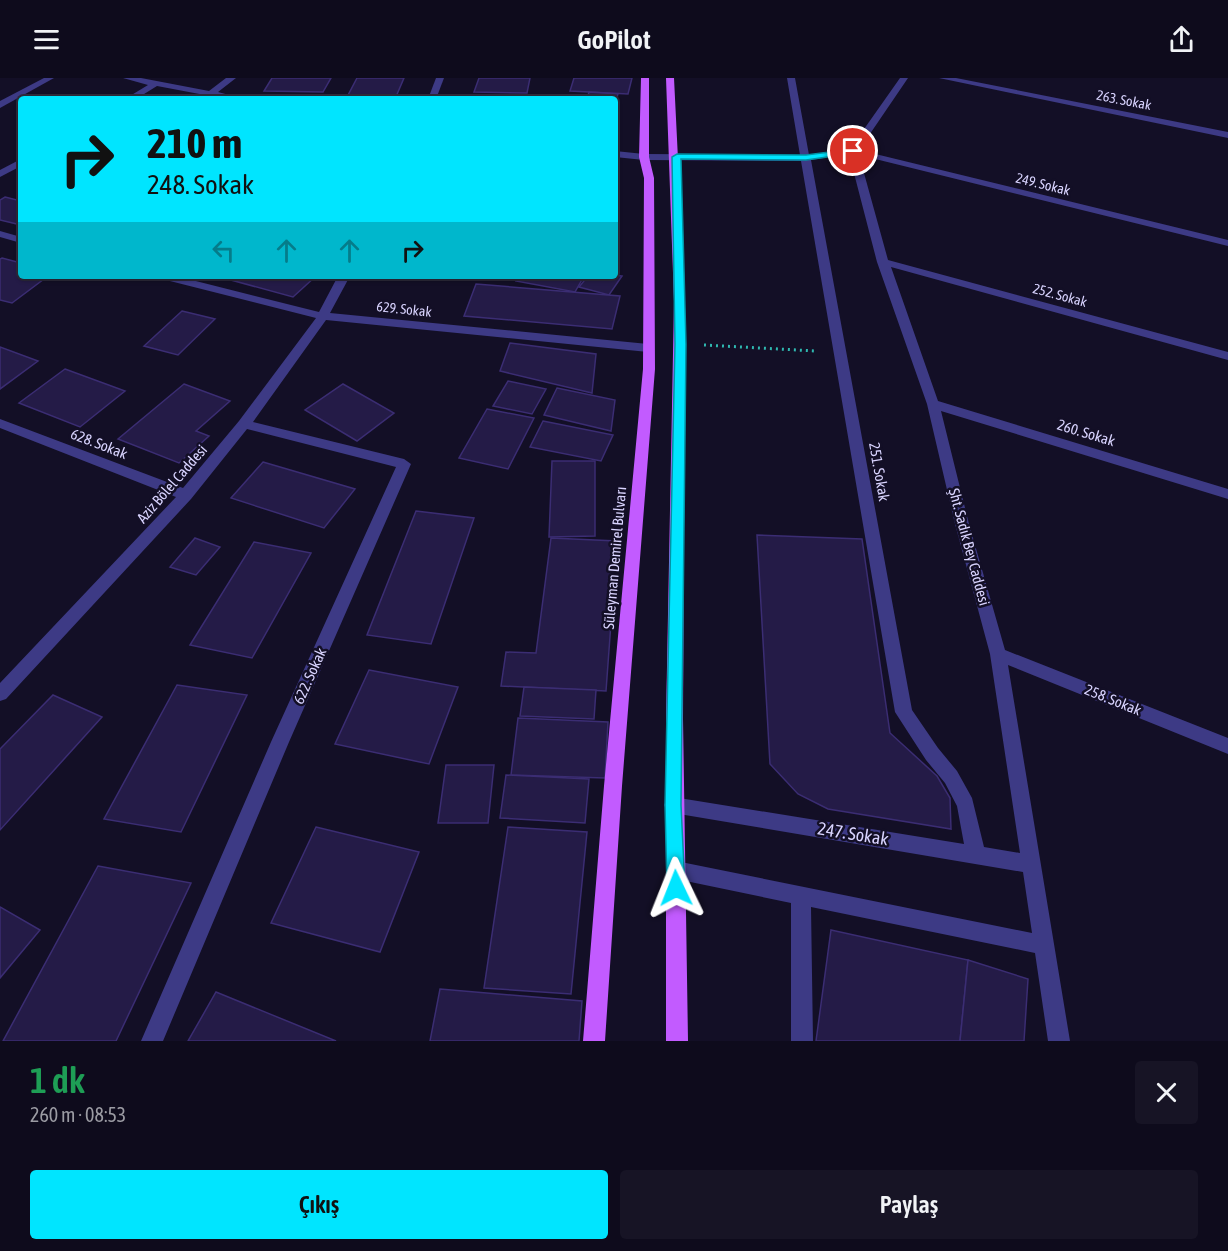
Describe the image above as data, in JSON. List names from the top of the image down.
{
  "streets": {
    "main road": ["Süleyman Demirel Bulvarı"],
    "street": [
      "263. Sokak",
      "249. Sokak",
      "252. Sokak",
      "629. Sokak",
      "260. Sokak",
      "628. Sokak",
      "251. Sokak",
      "Aziz Bölel Caddesi",
      "Şht. Sadık Bey Caddesi",
      "622. Sokak",
      "258. Sokak",
      "247. Sokak"
    ]
  },
  "crossings": [
    ["249. Sokak", "Şht. Sadık Bey Caddesi"],
    ["252. Sokak", "Şht. Sadık Bey Caddesi"],
    ["629. Sokak", "Aziz Bölel Caddesi"],
    ["629. Sokak", "Süleyman Demirel Bulvarı"],
    ["260. Sokak", "Şht. Sadık Bey Caddesi"],
    ["628. Sokak", "Aziz Bölel Caddesi"],
    ["251. Sokak", "247. Sokak"],
    ["Aziz Bölel Caddesi", "622. Sokak"],
    ["Şht. Sadık Bey Caddesi", "258. Sokak"],
    ["Şht. Sadık Bey Caddesi", "247. Sokak"]
  ],
  "page": {
    "header": "GoPilot",
    "turn": ["210 m", "248. Sokak"],
    "heading": ["1 dk", "260 m · 08:53"],
    "buttons": ["Çıkış", "Paylaş"]
  }
}
